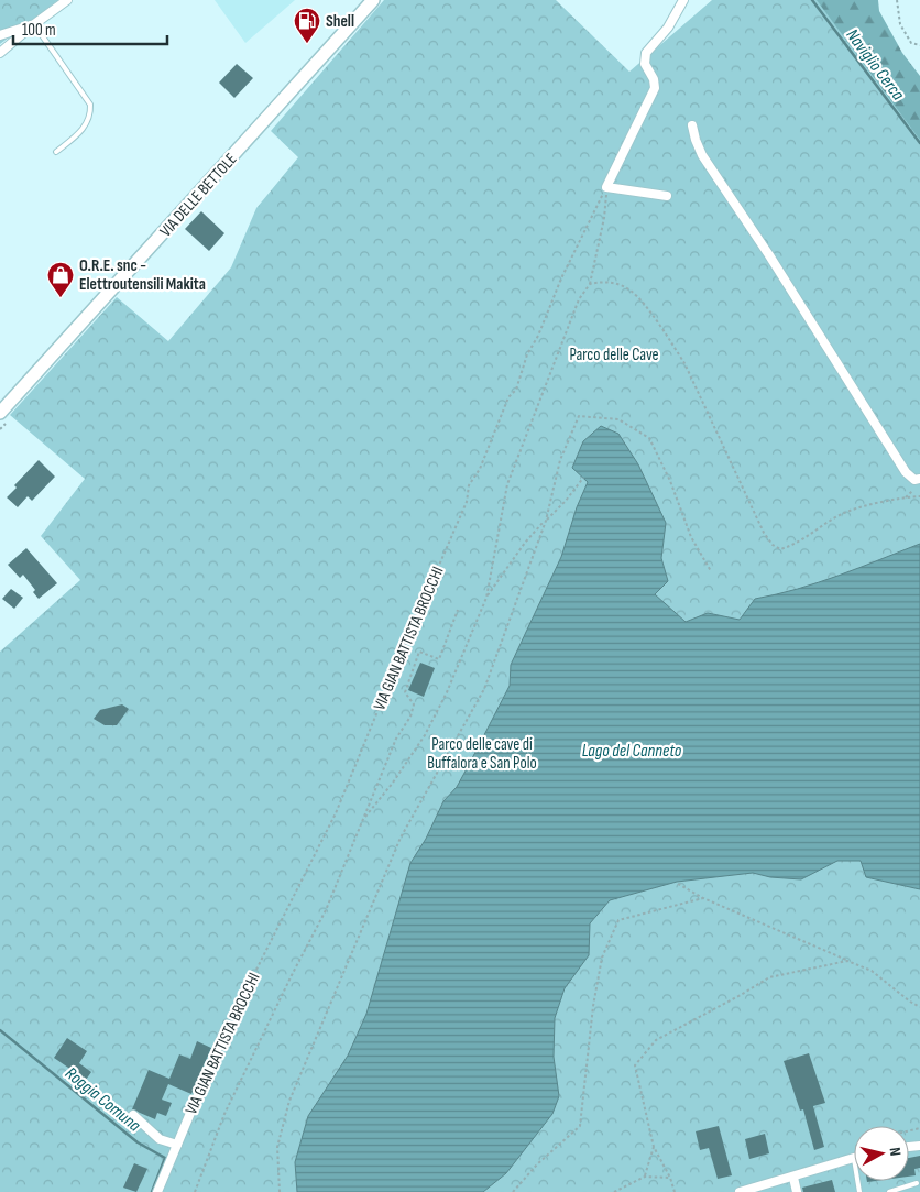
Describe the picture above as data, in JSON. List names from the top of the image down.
{
  "streets": {
    "main road": ["VIA DELLE BETTOLE"],
    "street": ["VIA GIAN BATTISTA BROCCHI"]
  },
  "water": ["Naviglio Cerca", "Lago del Canneto", "Roggia Comuna"],
  "parks": ["Parco delle Cave", "Parco delle cave di Buffalora e San Polo"],
  "places": {
    "fuel station": ["Shell"],
    "shop": ["O.R.E. snc - Elettroutensili Makita"]
  },
  "scale_bar": "100 m",
  "north": "right"
}
